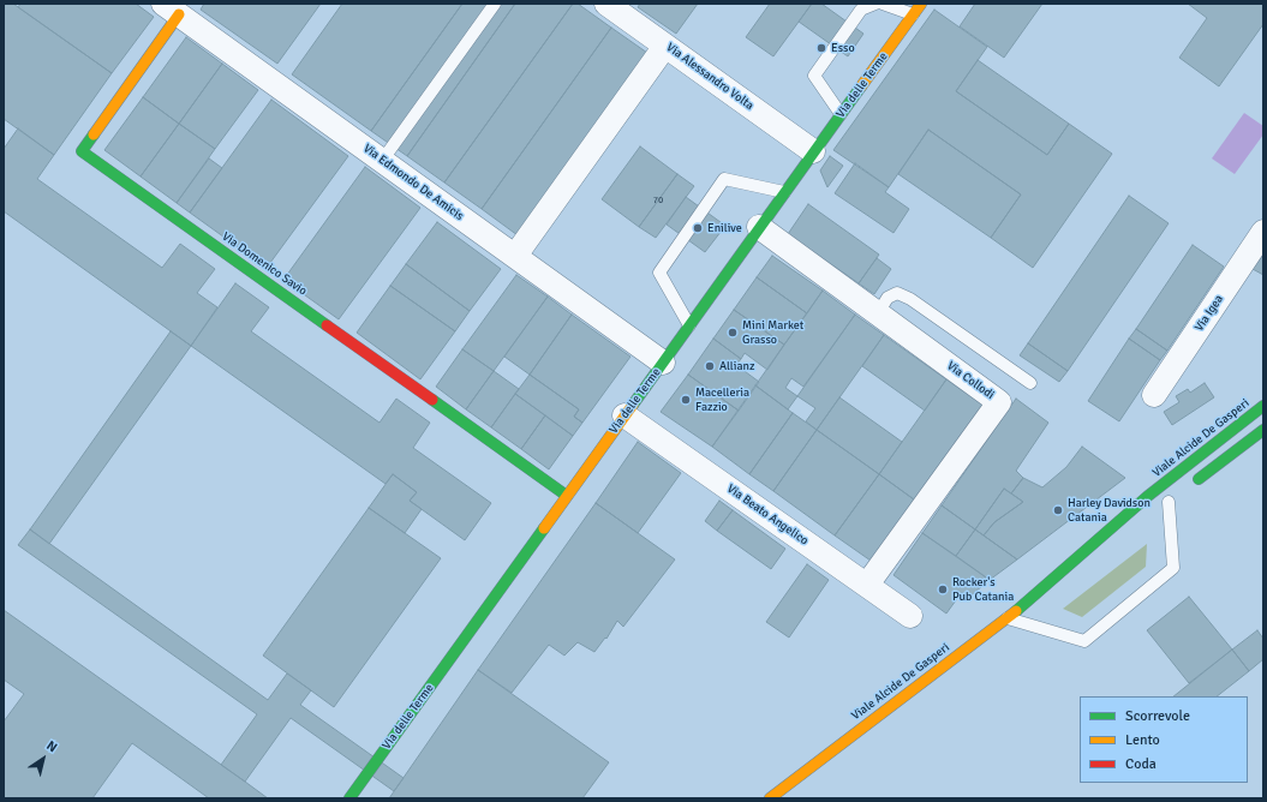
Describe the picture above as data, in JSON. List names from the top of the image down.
{
  "streets": {
    "street": [
      "Via Alessandro Volta",
      "Via delle Terme",
      "Via Edmondo De Amicis",
      "Via Domenico Savio",
      "Via Igea",
      "Via Collodi",
      "Viale Alcide De Gasperi",
      "Via Beato Angelico"
    ]
  },
  "crossings": [
    ["Via Alessandro Volta", "Via delle Terme"],
    ["Via delle Terme", "Via Edmondo De Amicis"],
    ["Via delle Terme", "Via Domenico Savio"],
    ["Via delle Terme", "Via Collodi"],
    ["Via delle Terme", "Via Beato Angelico"],
    ["Via Edmondo De Amicis", "Via Domenico Savio"],
    ["Via Collodi", "Via Beato Angelico"]
  ],
  "places": [
    "Esso",
    "Enilive",
    "Mini Market Grasso",
    "Allianz",
    "Macelleria Fazzio",
    "Harley Davidson Catania",
    "Rocker's Pub Catania"
  ],
  "house_numbers": ["70"],
  "legend": ["Scorrevole", "Lento", "Coda"],
  "north": "top right"
}
